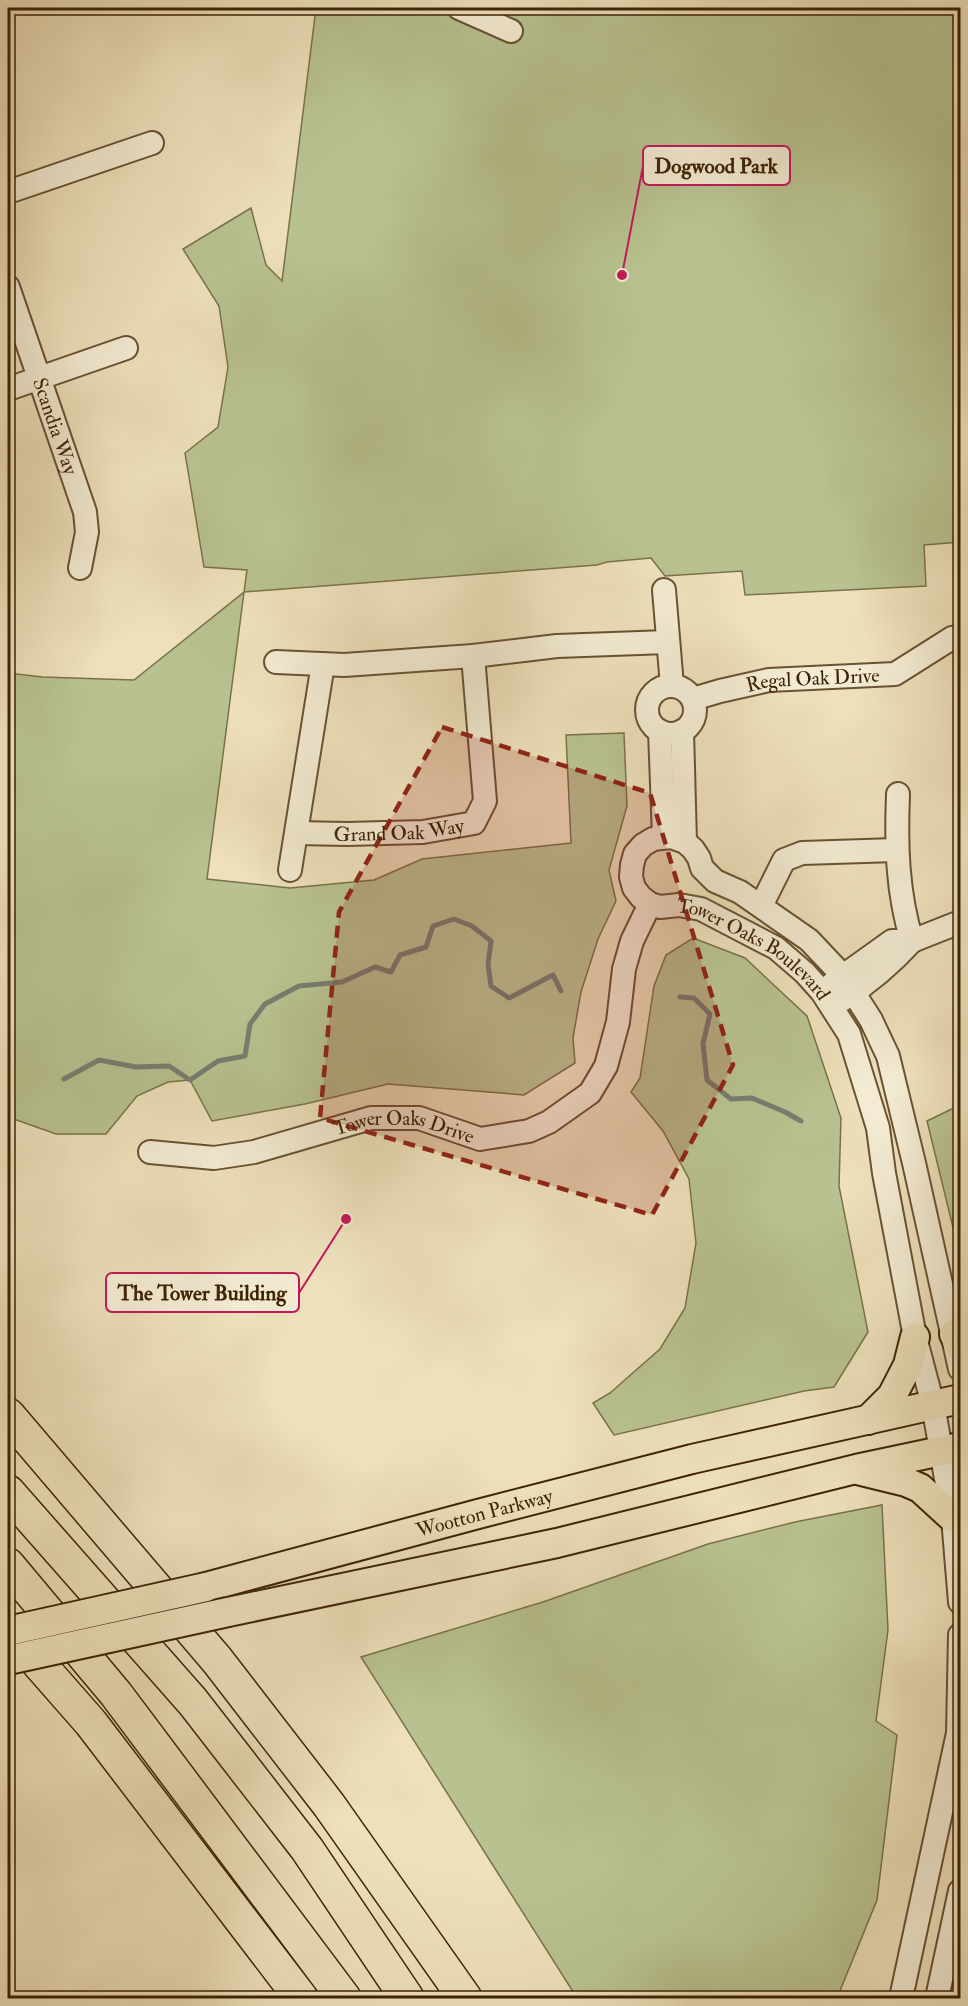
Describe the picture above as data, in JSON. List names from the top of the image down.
{
  "streets": {
    "main road": ["Wootton Parkway"],
    "street": [
      "Scandia Way",
      "Regal Oak Drive",
      "Grand Oak Way",
      "Tower Oaks Boulevard",
      "Tower Oaks Drive"
    ]
  },
  "crossings": [
    ["Tower Oaks Boulevard", "Tower Oaks Drive"],
    ["Tower Oaks Boulevard", "Wootton Parkway"]
  ],
  "places": ["Dogwood Park", "The Tower Building"]
}
